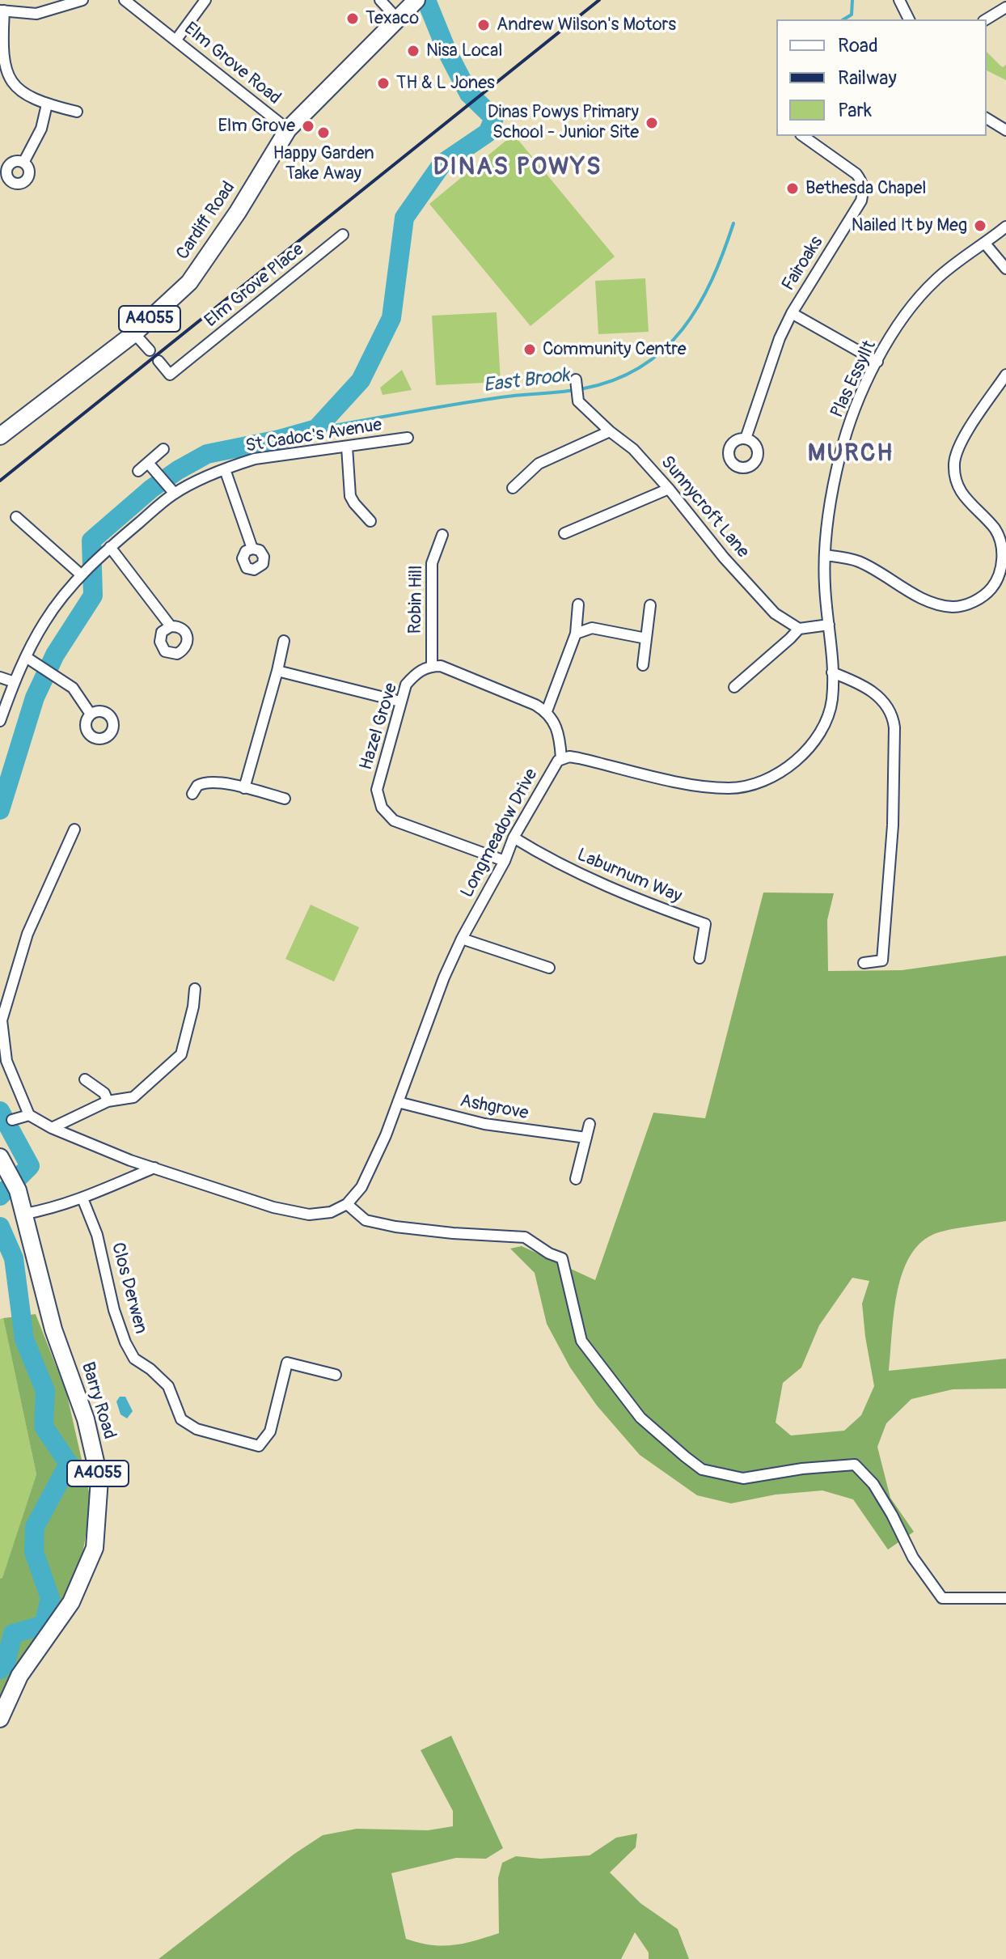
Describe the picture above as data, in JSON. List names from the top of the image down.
{
  "streets": {
    "main road": ["Cardiff Road", "A4055", "Barry Road"],
    "street": [
      "Elm Grove Road",
      "Fairoaks",
      "Elm Grove Place",
      "Plas Essyllt",
      "St Cadoc's Avenue",
      "Sunnycroft Lane",
      "Robin Hill",
      "Hazel Grove",
      "Longmeadow Drive",
      "Laburnum Way",
      "Ashgrove",
      "Clos Derwen"
    ]
  },
  "crossings": [
    ["Elm Grove Road", "Cardiff Road"],
    ["Plas Essyllt", "Longmeadow Drive"],
    ["Robin Hill", "Hazel Grove"],
    ["Robin Hill", "Longmeadow Drive"],
    ["Robin Hill", "Laburnum Way"],
    ["Hazel Grove", "Longmeadow Drive"],
    ["Hazel Grove", "Laburnum Way"],
    ["Longmeadow Drive", "Laburnum Way"],
    ["Longmeadow Drive", "Ashgrove"]
  ],
  "districts": ["DINAS POWYS", "MURCH"],
  "water": ["East Brook"],
  "places": [
    "Texaco",
    "Andrew Wilson's Motors",
    "Nisa Local",
    "TH & L Jones",
    "Dinas Powys Primary School - Junior Site",
    "Elm Grove",
    "Happy Garden Take Away",
    "Bethesda Chapel",
    "Nailed It by Meg",
    "Community Centre"
  ],
  "legend": ["Road", "Railway", "Park"]
}
